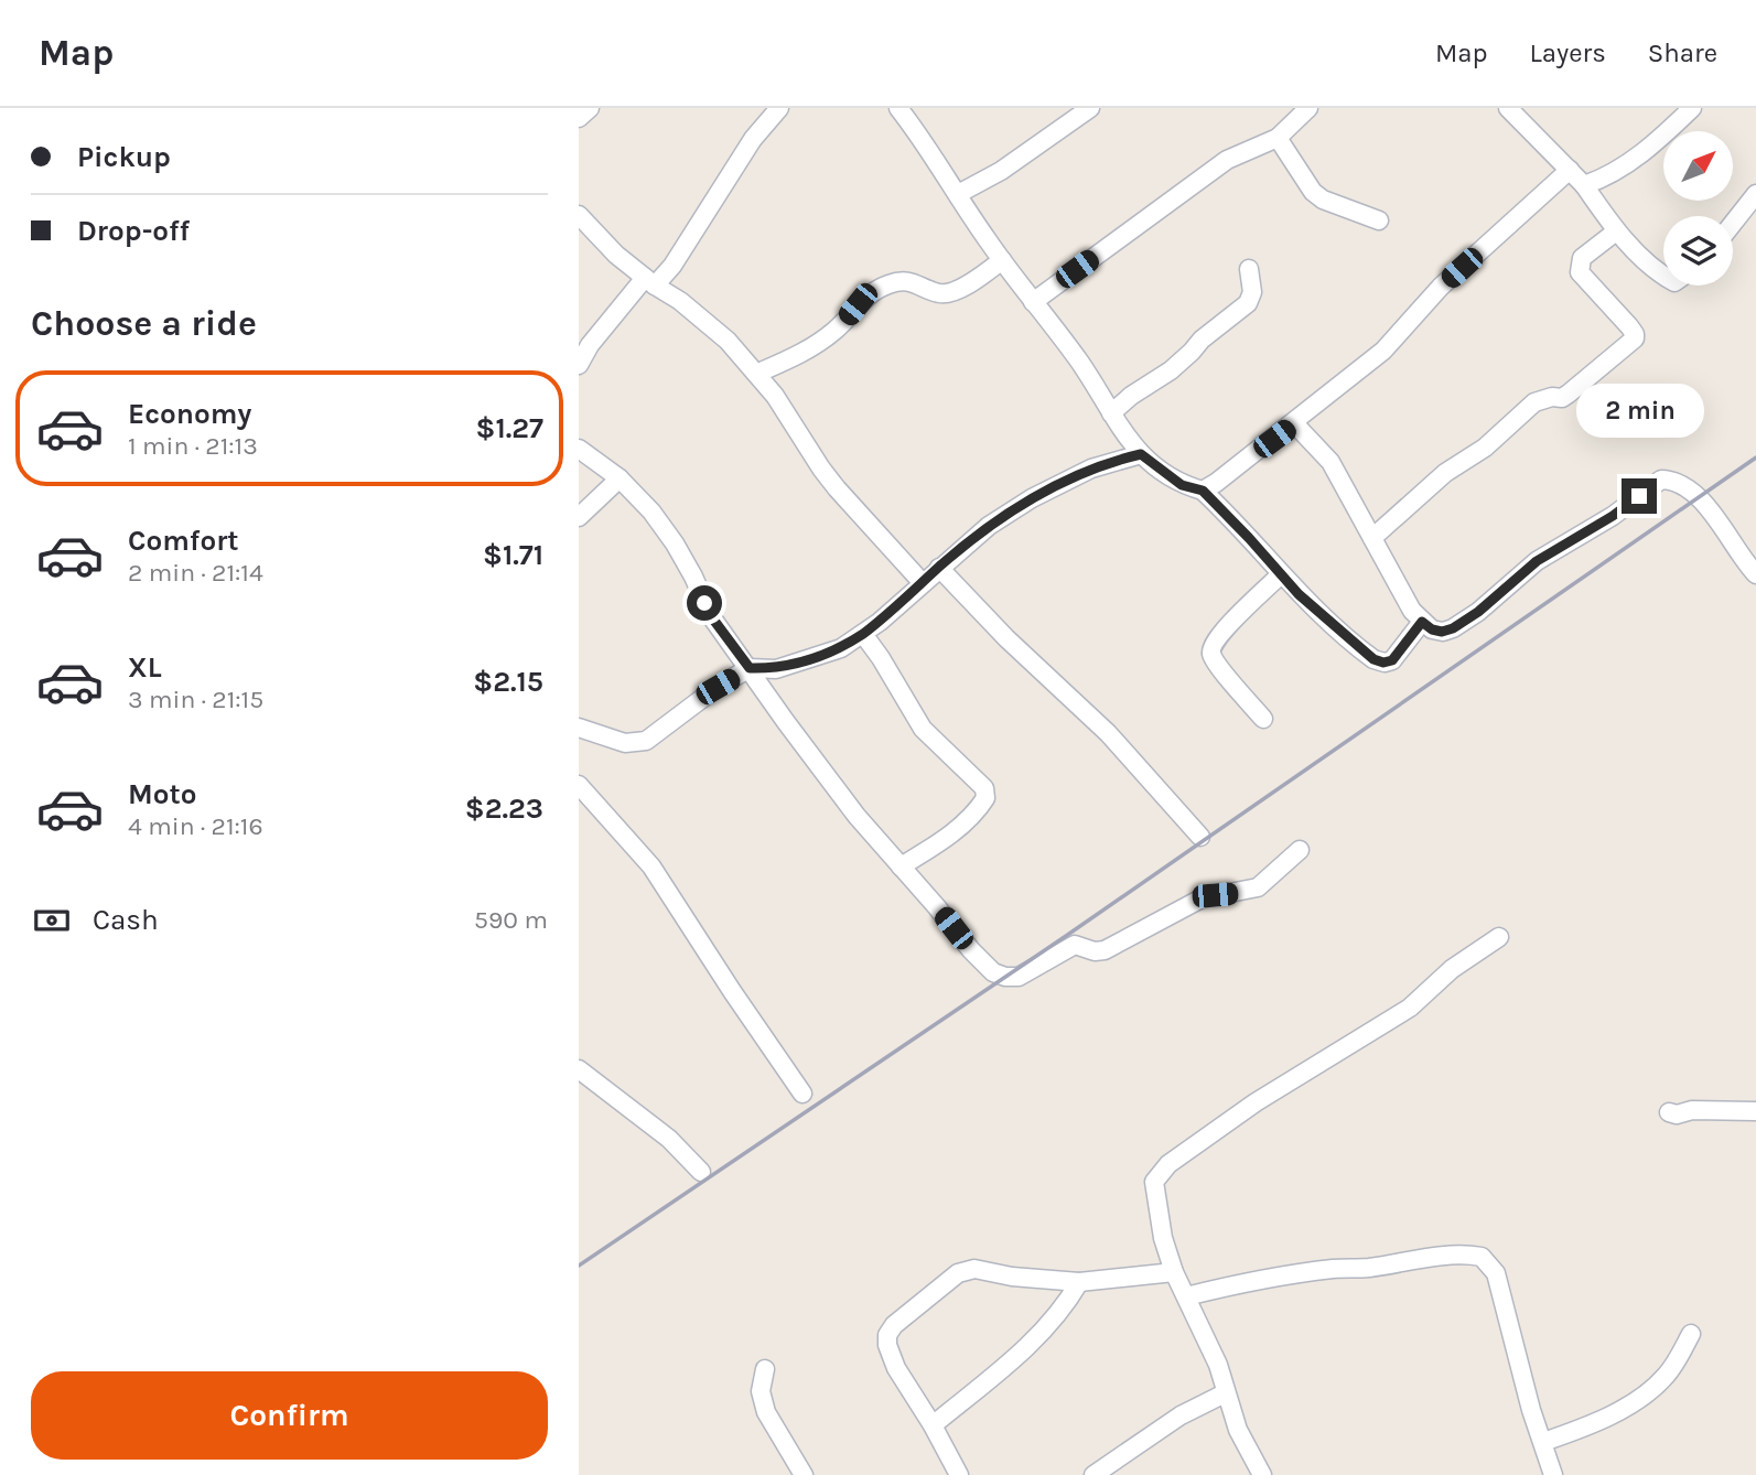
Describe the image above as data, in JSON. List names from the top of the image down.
{
  "north": "top right",
  "page": {
    "header": "Map",
    "nav": ["Map", "Layers", "Share"],
    "banner": ["Pickup", "Drop-off"],
    "heading": "Choose a ride",
    "list": [
      {
        "name": "Economy",
        "note": "1 min · 21:13",
        "value": "$1.27"
      },
      {
        "name": "Comfort",
        "note": "2 min · 21:14",
        "value": "$1.71"
      },
      {
        "name": "XL",
        "note": "3 min · 21:15",
        "value": "$2.15"
      },
      {
        "name": "Moto",
        "note": "4 min · 21:16",
        "value": "$2.23"
      }
    ],
    "bubble": "2 min",
    "pay": ["Cash", "590 m"],
    "buttons": "Confirm"
  }
}
